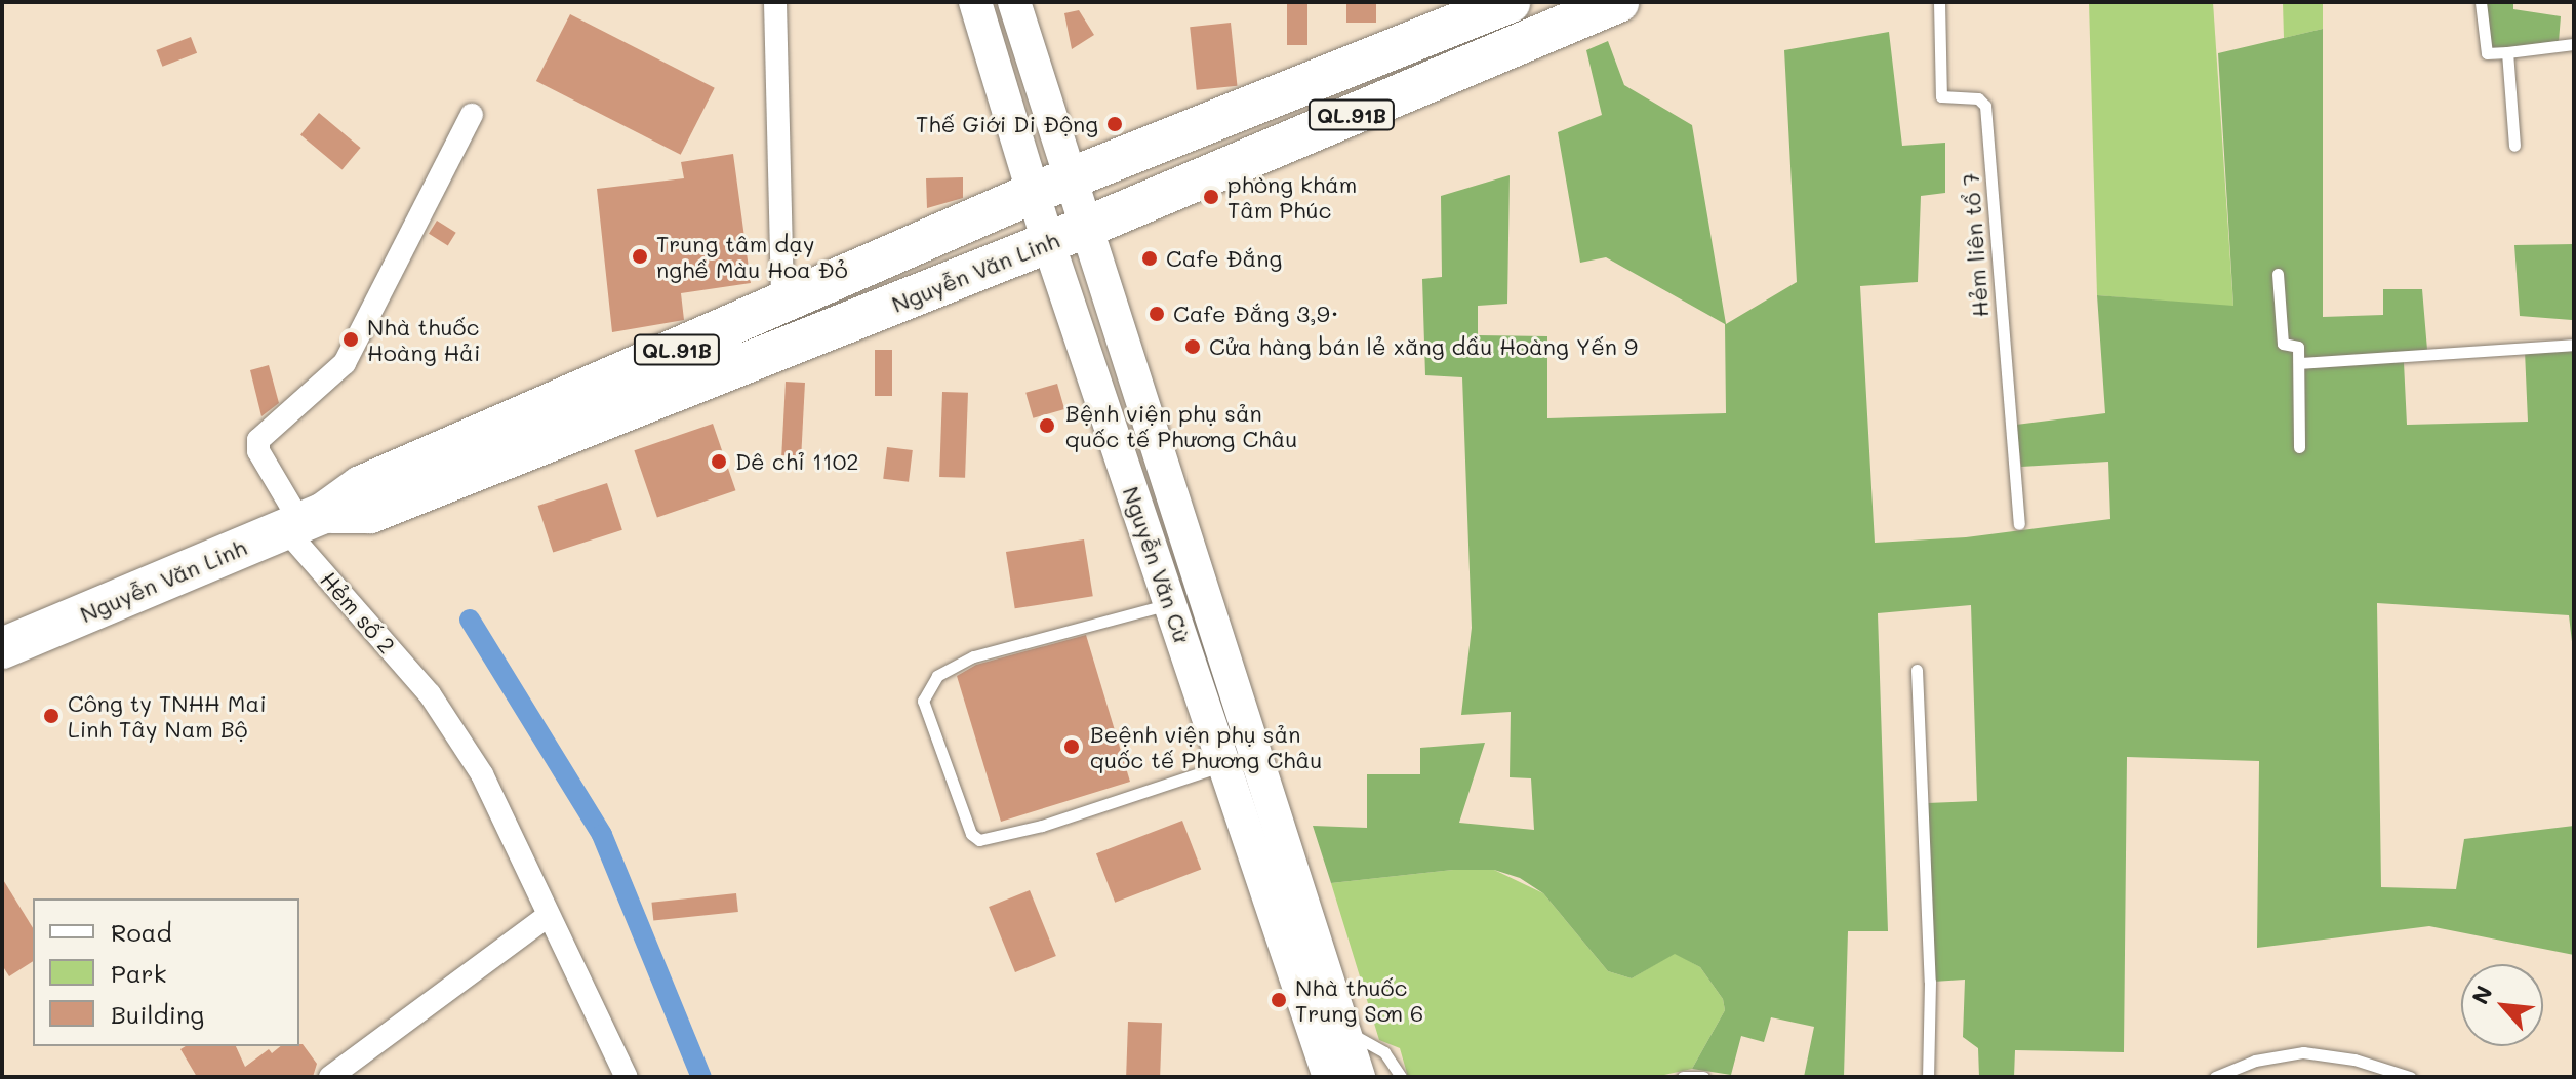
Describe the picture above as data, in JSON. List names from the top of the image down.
{
  "streets": {
    "highway": ["QL.91B", "Nguyễn Văn Linh"],
    "main road": ["Nguyễn Văn Cừ"],
    "street": ["Hẻm số 2"],
    "lane": ["Hẻm liên tổ 7"]
  },
  "crossings": [
    ["Nguyễn Văn Linh", "Nguyễn Văn Cừ"],
    ["Nguyễn Văn Linh", "Hẻm số 2"]
  ],
  "places": [
    "Thế Giới Di Động",
    "phòng khám Tâm Phúc",
    "Trung tâm dạy nghề Màu Hoa Đỏ",
    "Cafe Đắng",
    "Cafe Đắng 3,9·",
    "Nhà thuốc Hoàng Hải",
    "Cửa hàng bán lẻ xăng dầu Hoàng Yến 9",
    "Bệnh viện phụ sản quốc tế Phương Châu",
    "Dê chỉ 1102",
    "Công ty TNHH Mai Linh Tây Nam Bộ",
    "Beệnh viện phụ sản quốc tế Phương Châu",
    "Nhà thuốc Trung Sơn 6"
  ],
  "legend": ["Road", "Park", "Building"],
  "north": "top left"
}
